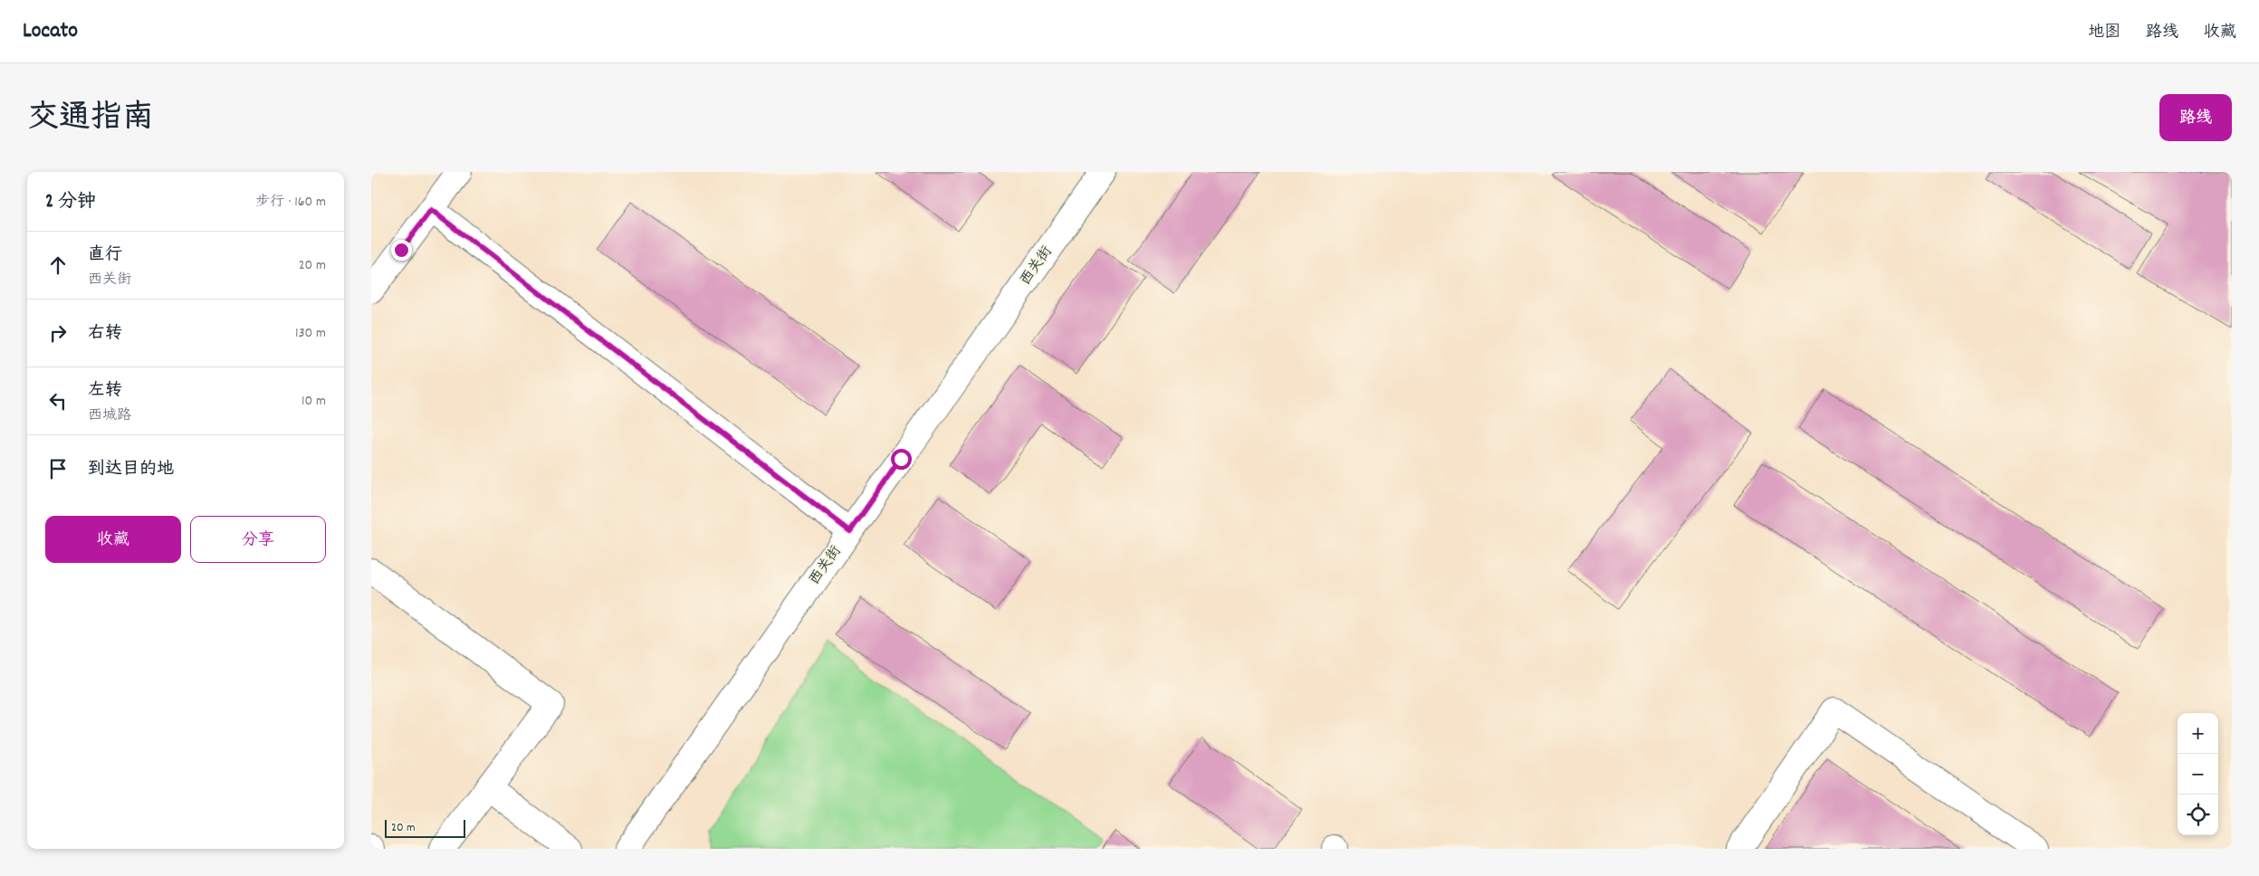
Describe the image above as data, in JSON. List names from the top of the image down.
{
  "streets": {
    "street": ["西关街"]
  },
  "scale_bar": "20 m",
  "page": {
    "header": "Locato",
    "nav": ["地图", "路线", "收藏"],
    "title": "交通指南",
    "buttons": [
      "路线",
      ["收藏", "分享"]
    ],
    "heading": ["2 分钟", "步行 · 160 m"],
    "list": [
      ["直行", "西关街", "20 m"],
      ["右转", "130 m"],
      ["左转", "西城路", "10 m"],
      "到达目的地"
    ],
    "map_buttons": ["+", "−"],
    "scale": "20 m"
  }
}
